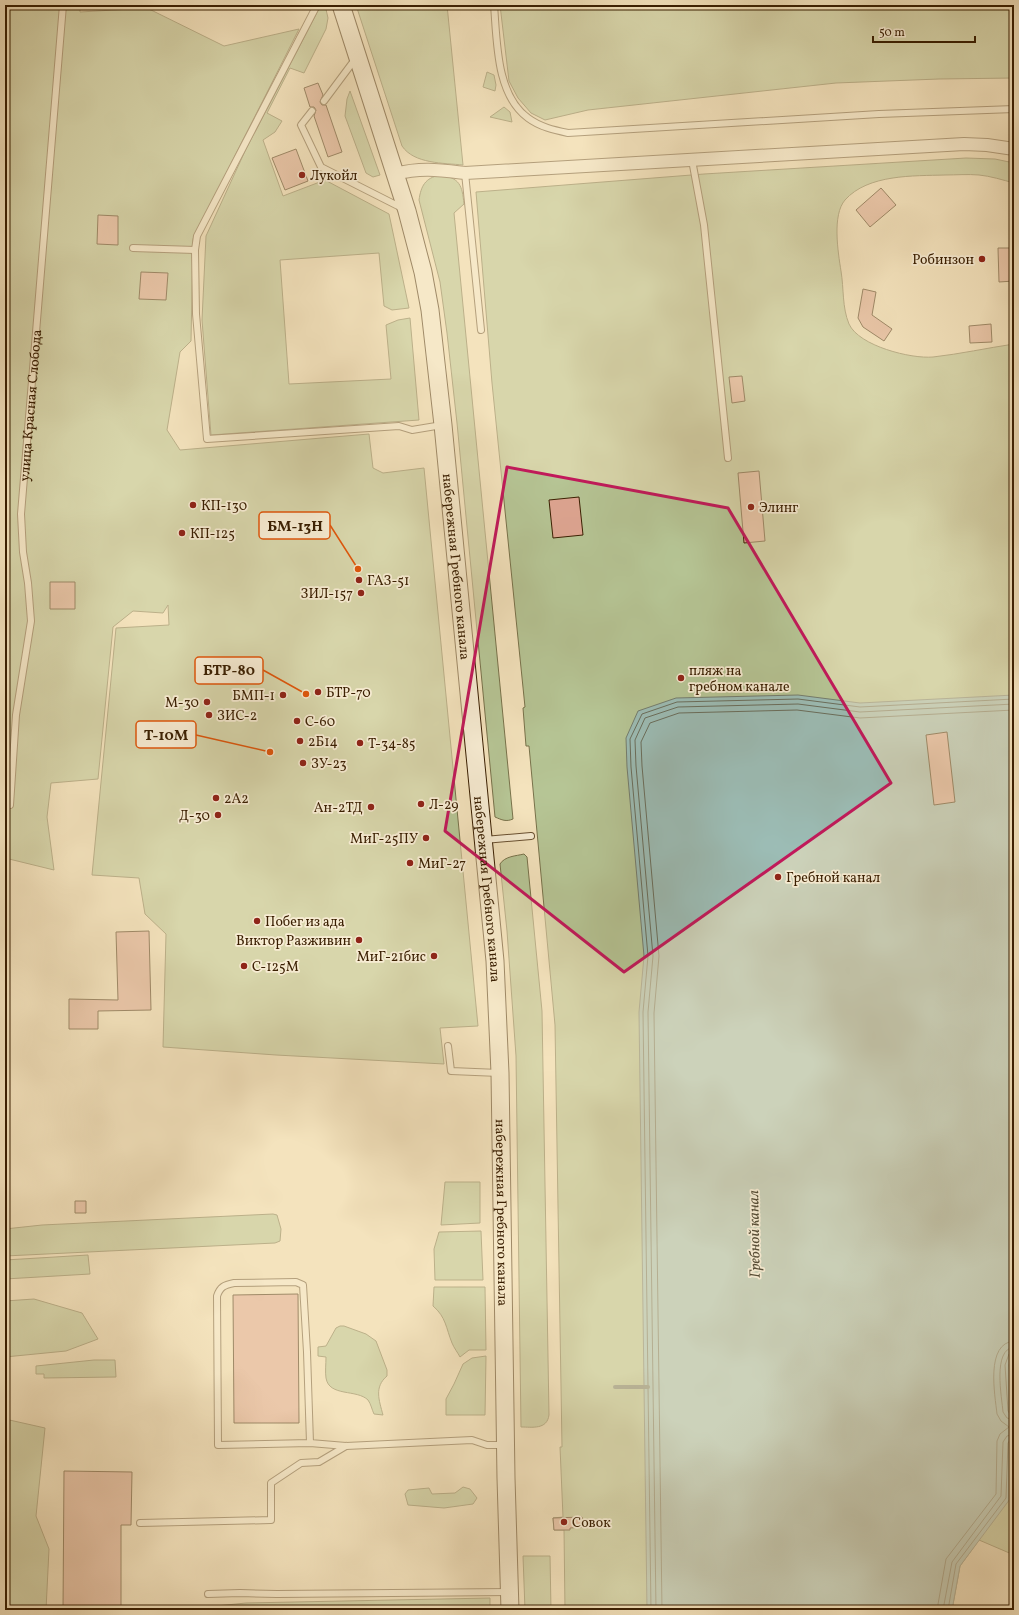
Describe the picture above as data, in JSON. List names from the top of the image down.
{
  "streets": {
    "street": ["набережная Гребного канала"],
    "lane": ["улица Красная Слобода"]
  },
  "water": ["Гребной канал"],
  "places": [
    "Лукойл",
    "Робинзон",
    "КП-130",
    "Элинг",
    "КП-125",
    "БМ-13Н",
    "ГАЗ-51",
    "ЗИЛ-157",
    "пляж на гребном канале",
    "БТР-70",
    "БТР-80",
    "БМП-1",
    "М-30",
    "ЗИС-2",
    "С-60",
    "2Б14",
    "T-34-85",
    "Т-10М",
    "ЗУ-23",
    "2А2",
    "Л-29",
    "Ан-2ТД",
    "Д-30",
    "МиГ-25ПУ",
    "МиГ-27",
    "Гребной канал",
    "Побег из ада",
    "Виктор Разживин",
    "МиГ-21бис",
    "С-125М",
    "Совок"
  ],
  "scale_bar": "50 m"
}
